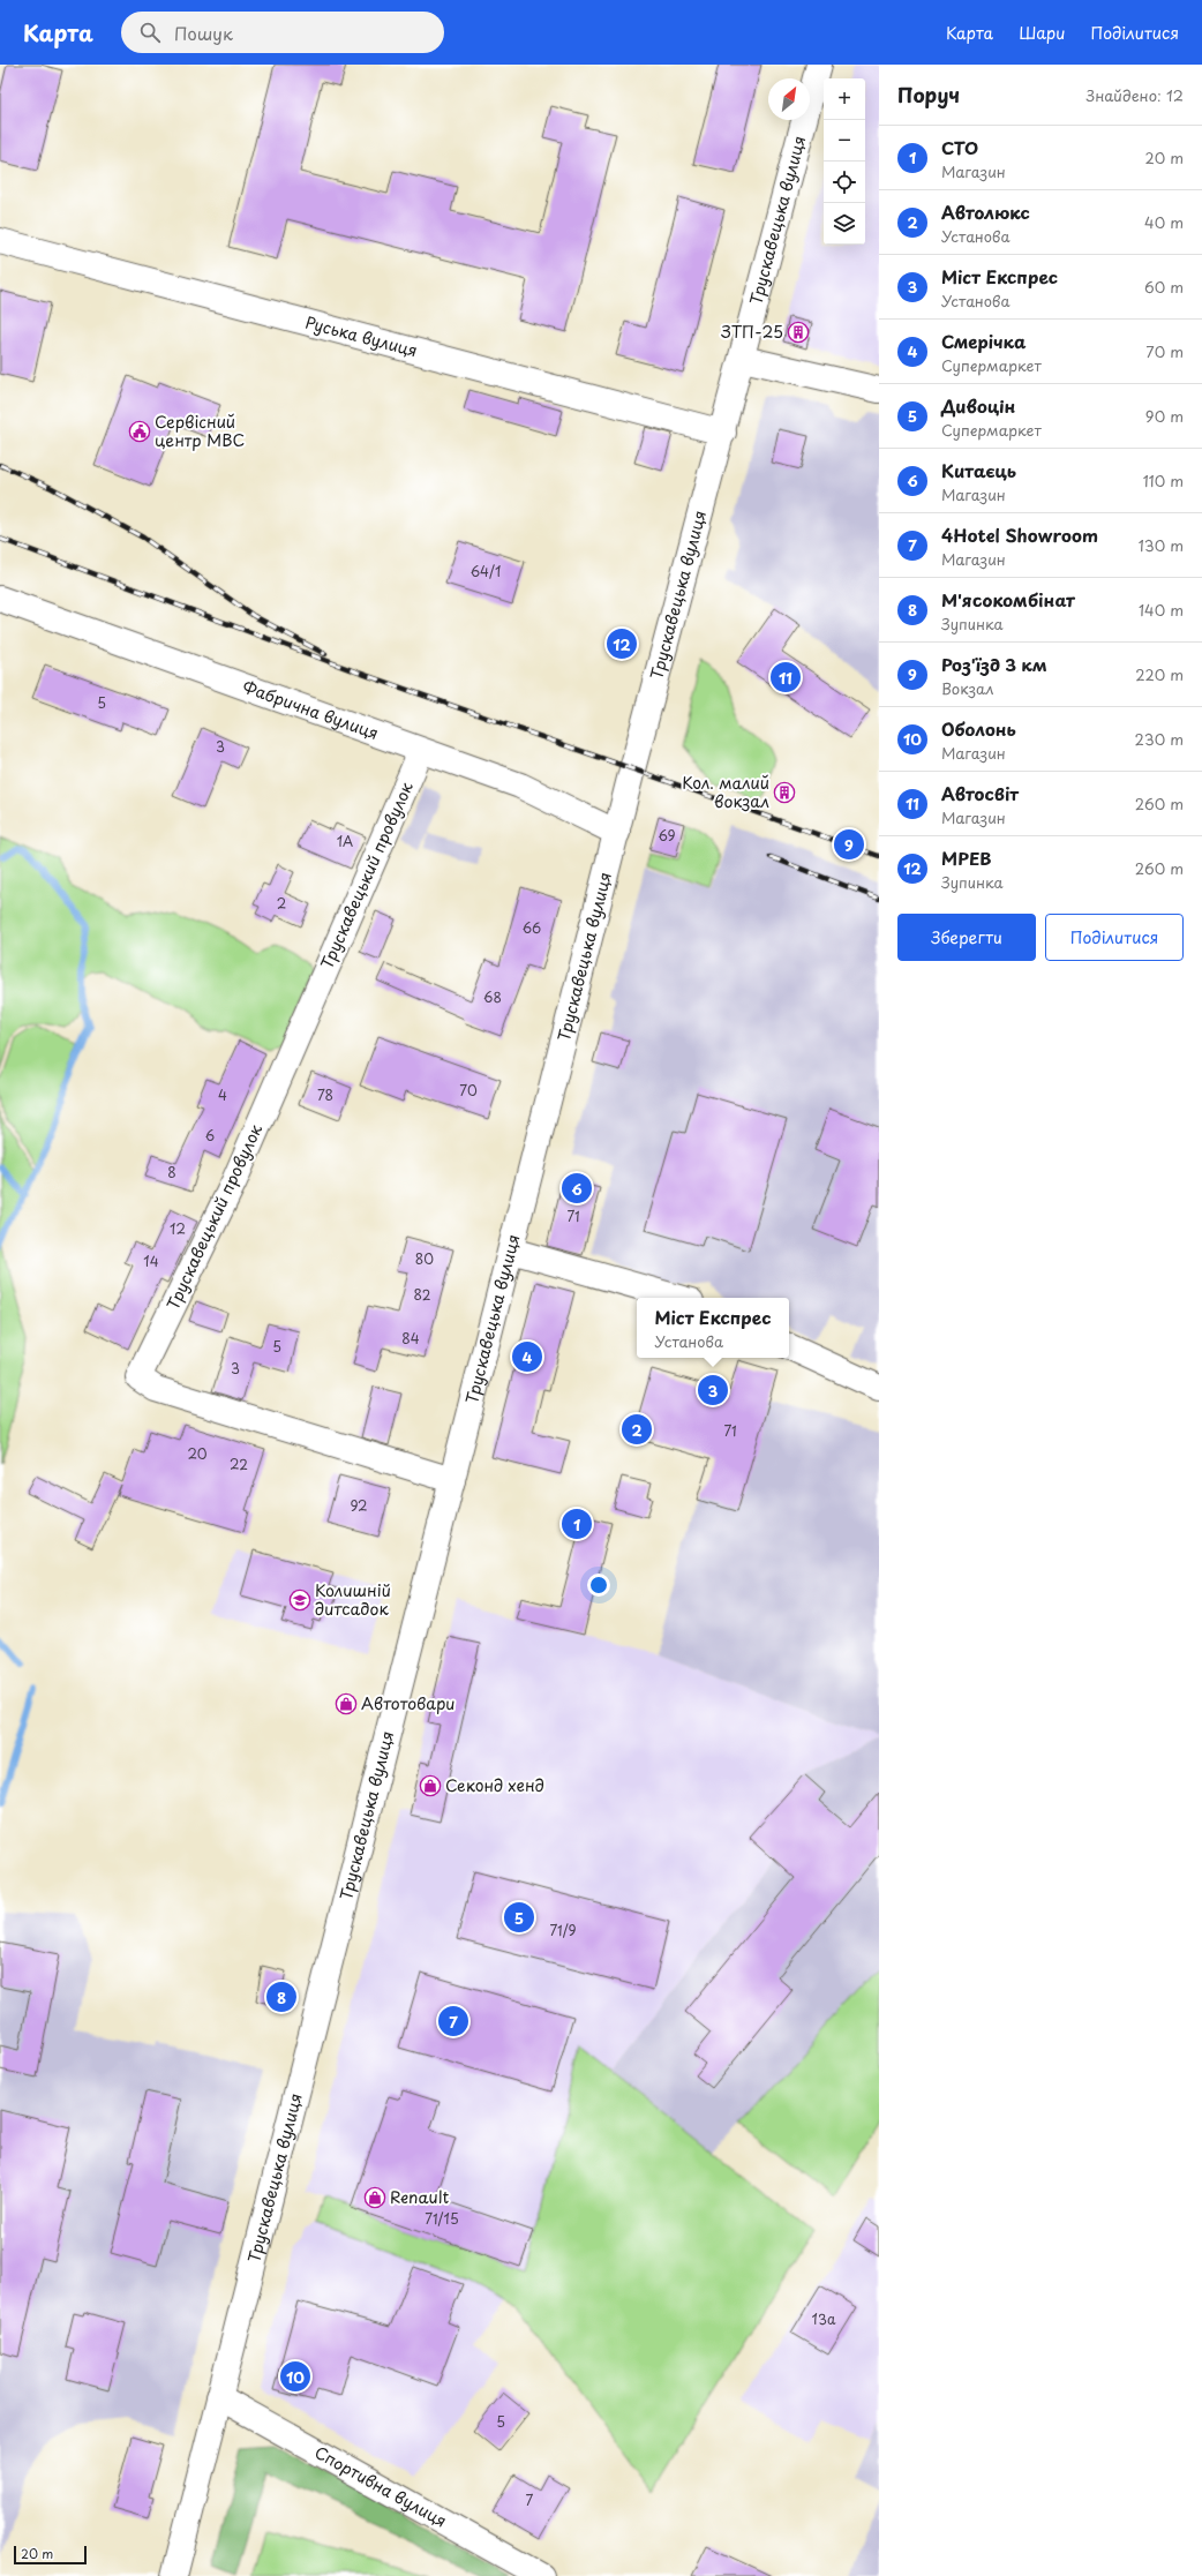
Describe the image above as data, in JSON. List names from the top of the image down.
{
  "streets": {
    "street": [
      "Трускавецька вулиця",
      "Руська вулиця",
      "Фабрична вулиця",
      "Трускавецький провулок",
      "Спортивна вулиця"
    ]
  },
  "crossings": [
    ["Трускавецька вулиця", "Руська вулиця"],
    ["Трускавецька вулиця", "Фабрична вулиця"],
    ["Трускавецька вулиця", "Трускавецький провулок"],
    ["Трускавецька вулиця", "Спортивна вулиця"],
    ["Фабрична вулиця", "Трускавецький провулок"]
  ],
  "places": {
    "building": ["ЗТП-25", "Кол. малий вокзал"],
    "public building": ["Сервісний центр МВС"],
    "school or university": ["Колишній дитсадок"],
    "shop": ["Автотовари", "Секонд хенд", "Renault"]
  },
  "house_numbers": [
    "64/1",
    "5",
    "3",
    "69",
    "1А",
    "2",
    "66",
    "68",
    "70",
    "4",
    "78",
    "6",
    "8",
    "71",
    "12",
    "80",
    "14",
    "82",
    "84",
    "5",
    "3",
    "71",
    "20",
    "22",
    "92",
    "71/9",
    "71/15",
    "13а",
    "5",
    "7"
  ],
  "scale_bar": "20 m",
  "north": "top right",
  "page": {
    "header": "Карта",
    "search": "Пошук",
    "nav": ["Карта", "Шари", "Поділитися"],
    "heading": ["Поруч", "Знайдено: 12"],
    "map_buttons": ["+", "−"],
    "list": [
      {
        "mark": "1",
        "name": "СТО",
        "note": "Магазин",
        "value": "20 m"
      },
      {
        "mark": "2",
        "name": "Автолюкс",
        "note": "Установа",
        "value": "40 m"
      },
      {
        "mark": "3",
        "name": "Міст Експрес",
        "note": "Установа",
        "value": "60 m"
      },
      {
        "mark": "4",
        "name": "Смерічка",
        "note": "Супермаркет",
        "value": "70 m"
      },
      {
        "mark": "5",
        "name": "Дивоцін",
        "note": "Супермаркет",
        "value": "90 m"
      },
      {
        "mark": "6",
        "name": "Китаєць",
        "note": "Магазин",
        "value": "110 m"
      },
      {
        "mark": "7",
        "name": "4Hotel Showroom",
        "note": "Магазин",
        "value": "130 m"
      },
      {
        "mark": "8",
        "name": "М'ясокомбінат",
        "note": "Зупинка",
        "value": "140 m"
      },
      {
        "mark": "9",
        "name": "Роз'їзд 3 км",
        "note": "Вокзал",
        "value": "220 m"
      },
      {
        "mark": "10",
        "name": "Оболонь",
        "note": "Магазин",
        "value": "230 m"
      },
      {
        "mark": "11",
        "name": "Автосвіт",
        "note": "Магазин",
        "value": "260 m"
      },
      {
        "mark": "12",
        "name": "МРЕВ",
        "note": "Зупинка",
        "value": "260 m"
      }
    ],
    "pins": [
      "12",
      "11",
      "9",
      "6",
      "4",
      "3",
      "2",
      "1",
      "5",
      "8",
      "7",
      "10"
    ],
    "buttons": ["Зберегти", "Поділитися"],
    "popup": ["Міст Експрес", "Установа"],
    "scale": "20 m"
  }
}
